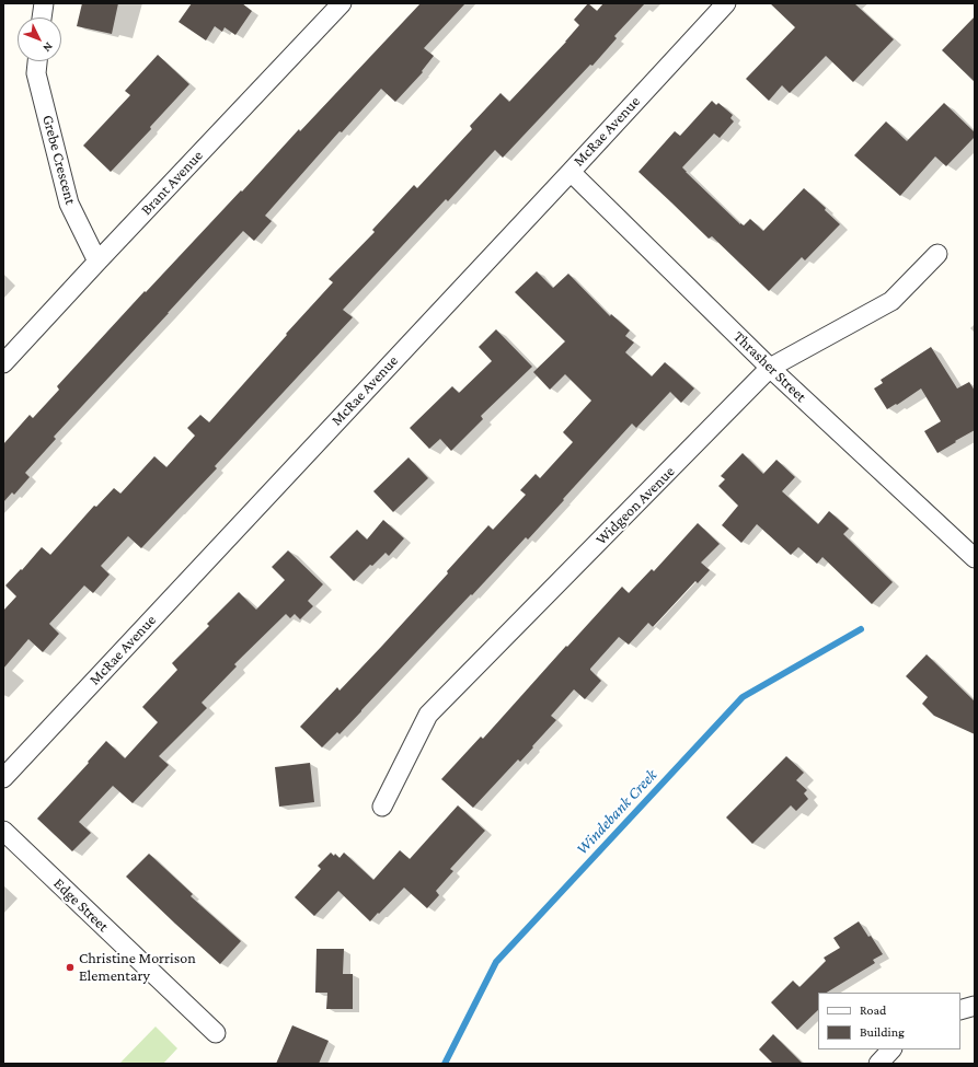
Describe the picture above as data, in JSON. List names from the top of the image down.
{
  "streets": {
    "street": [
      "McRae Avenue",
      "Grebe Crescent",
      "Brant Avenue",
      "Thrasher Street",
      "Widgeon Avenue",
      "Edge Street"
    ]
  },
  "crossings": [
    ["McRae Avenue", "Thrasher Street"],
    ["Grebe Crescent", "Brant Avenue"],
    ["Thrasher Street", "Widgeon Avenue"]
  ],
  "water": ["Windebank Creek"],
  "places": ["Christine Morrison Elementary"],
  "legend": ["Road", "Building"],
  "north": "bottom right"
}
